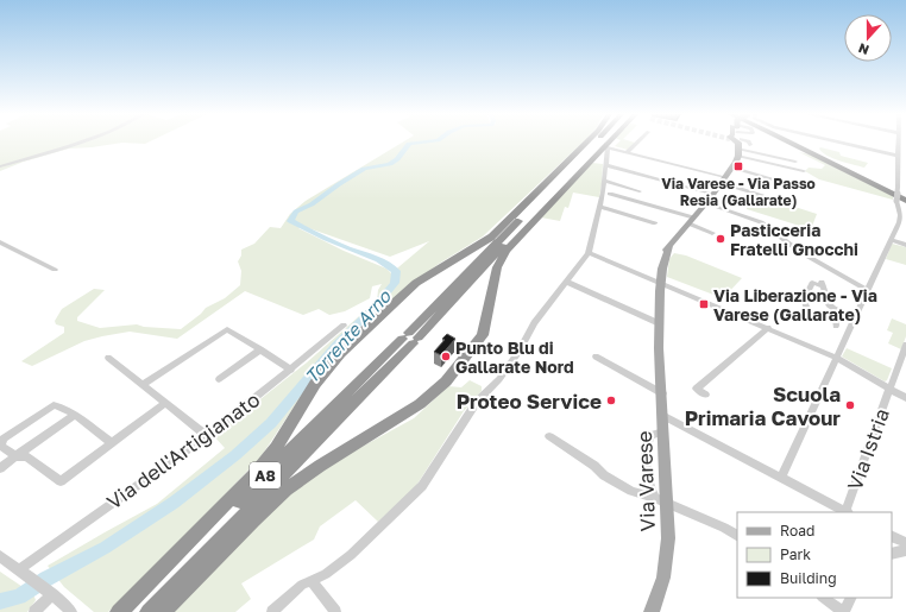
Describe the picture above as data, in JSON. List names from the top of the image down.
{
  "streets": {
    "highway": ["A8"],
    "main road": ["Via Varese"],
    "street": ["Via Istria", "Via dell'Artigianato"]
  },
  "water": ["Torrente Arno"],
  "places": {
    "transit": ["Via Varese - Via Passo Resia (Gallarate)", "Via Liberazione - Via Varese (Gallarate)"],
    "other": [
      "Pasticceria Fratelli Gnocchi",
      "Punto Blu di Gallarate Nord",
      "Proteo Service",
      "Scuola Primaria Cavour"
    ]
  },
  "legend": ["Road", "Park", "Building"],
  "north": "bottom"
}
